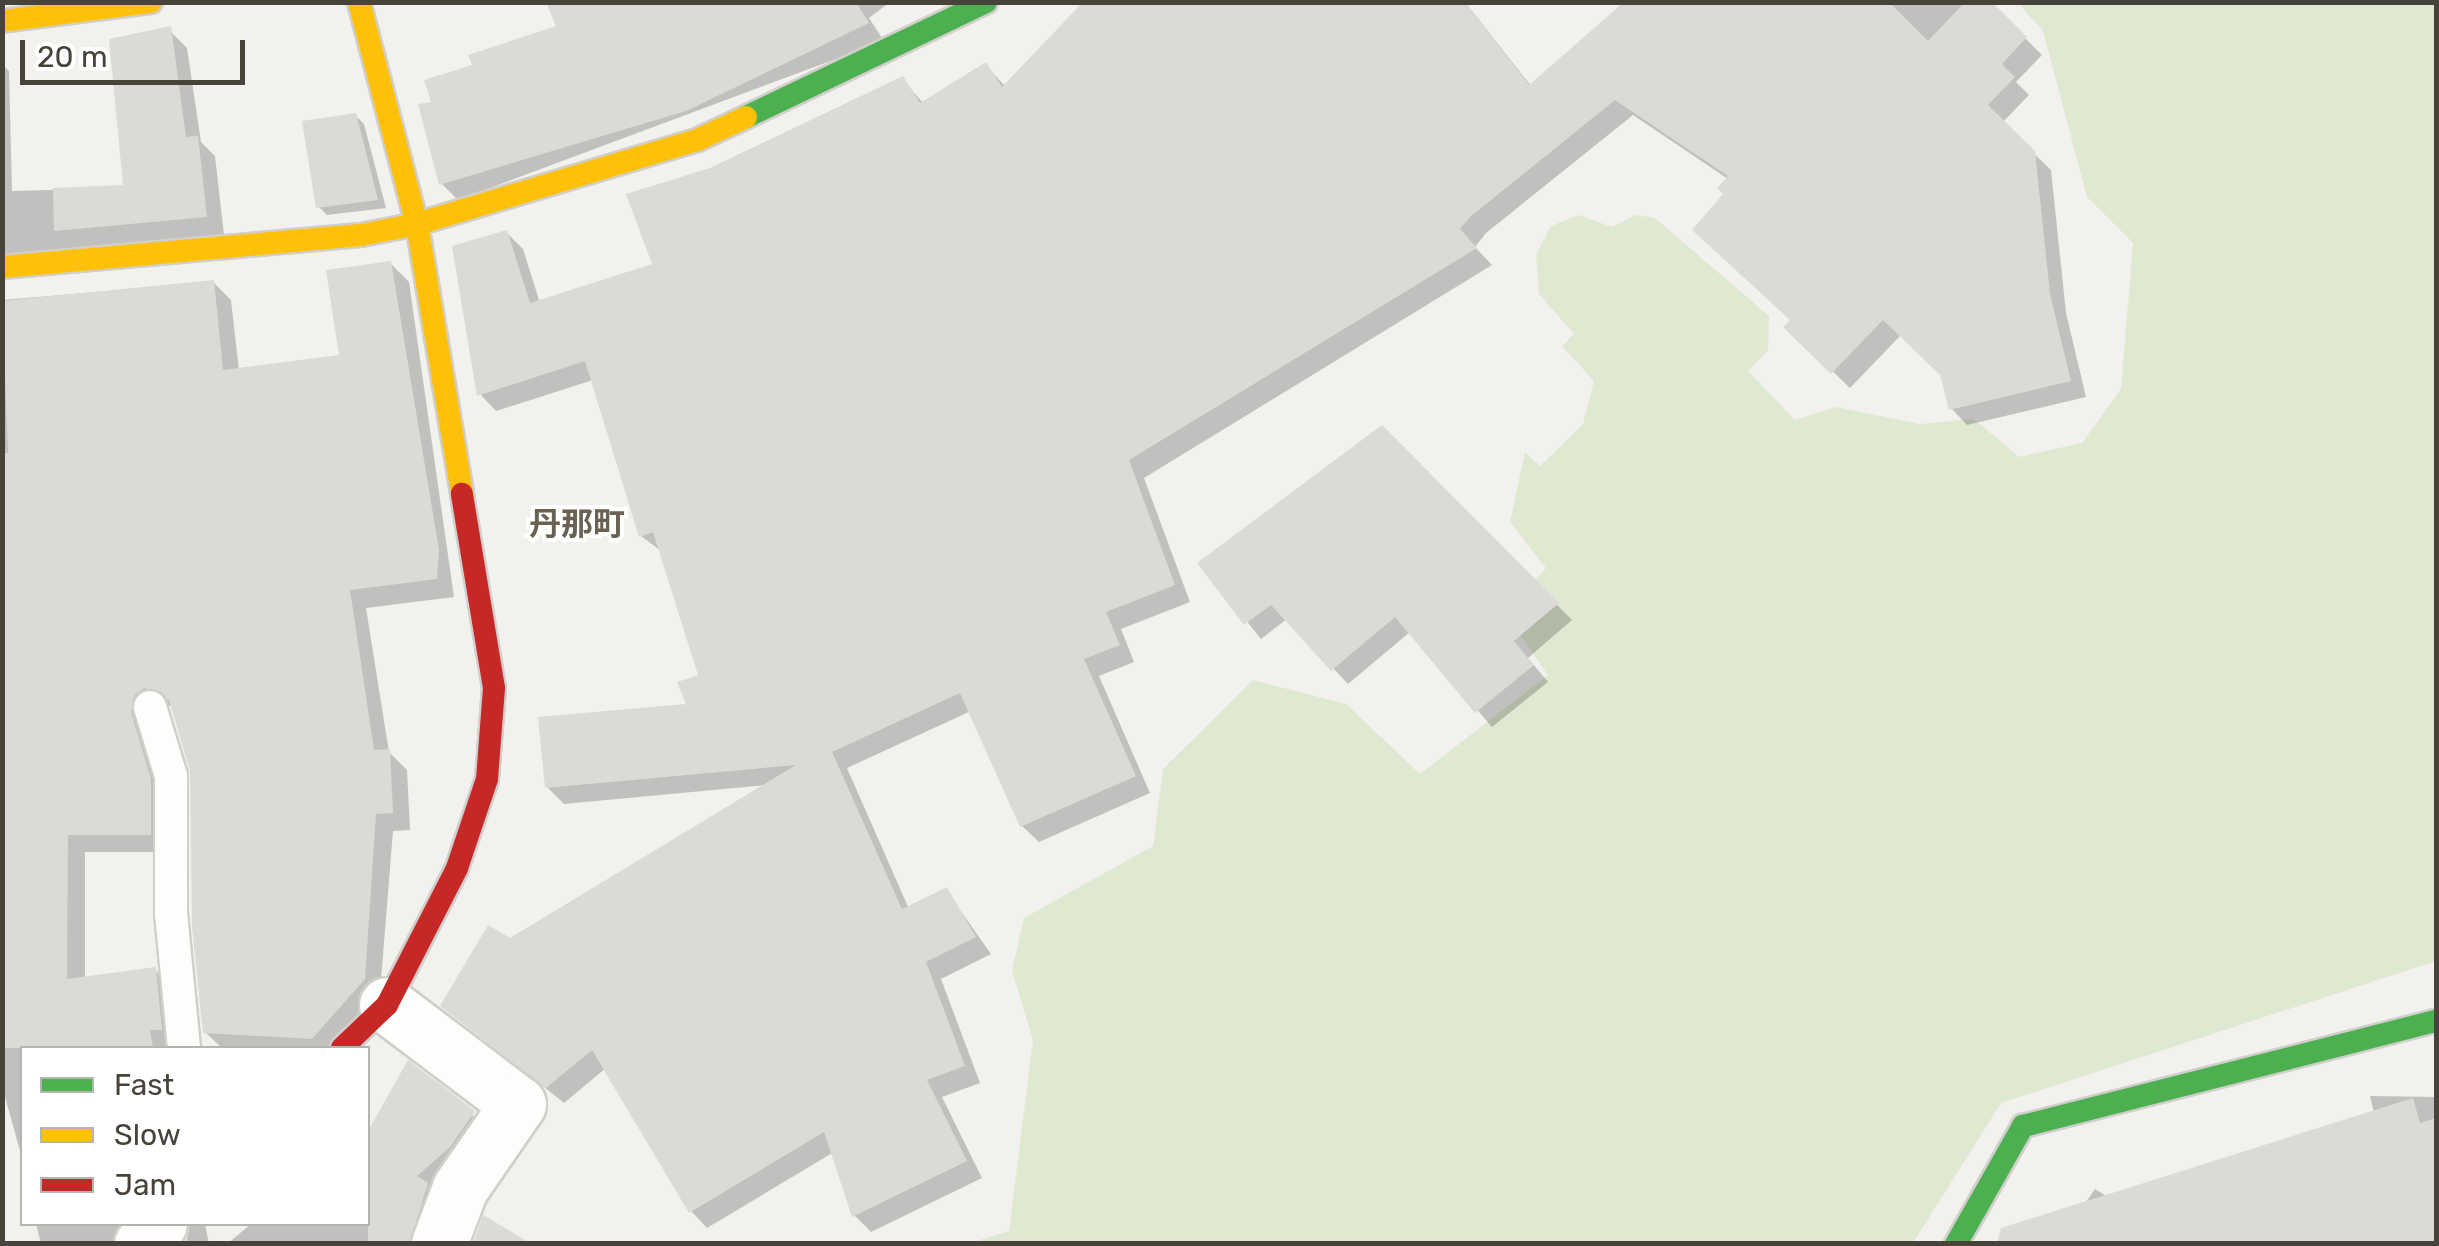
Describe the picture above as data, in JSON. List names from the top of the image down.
{
  "districts": ["丹那町"],
  "legend": ["Fast", "Slow", "Jam"],
  "scale_bar": "20 m"
}
